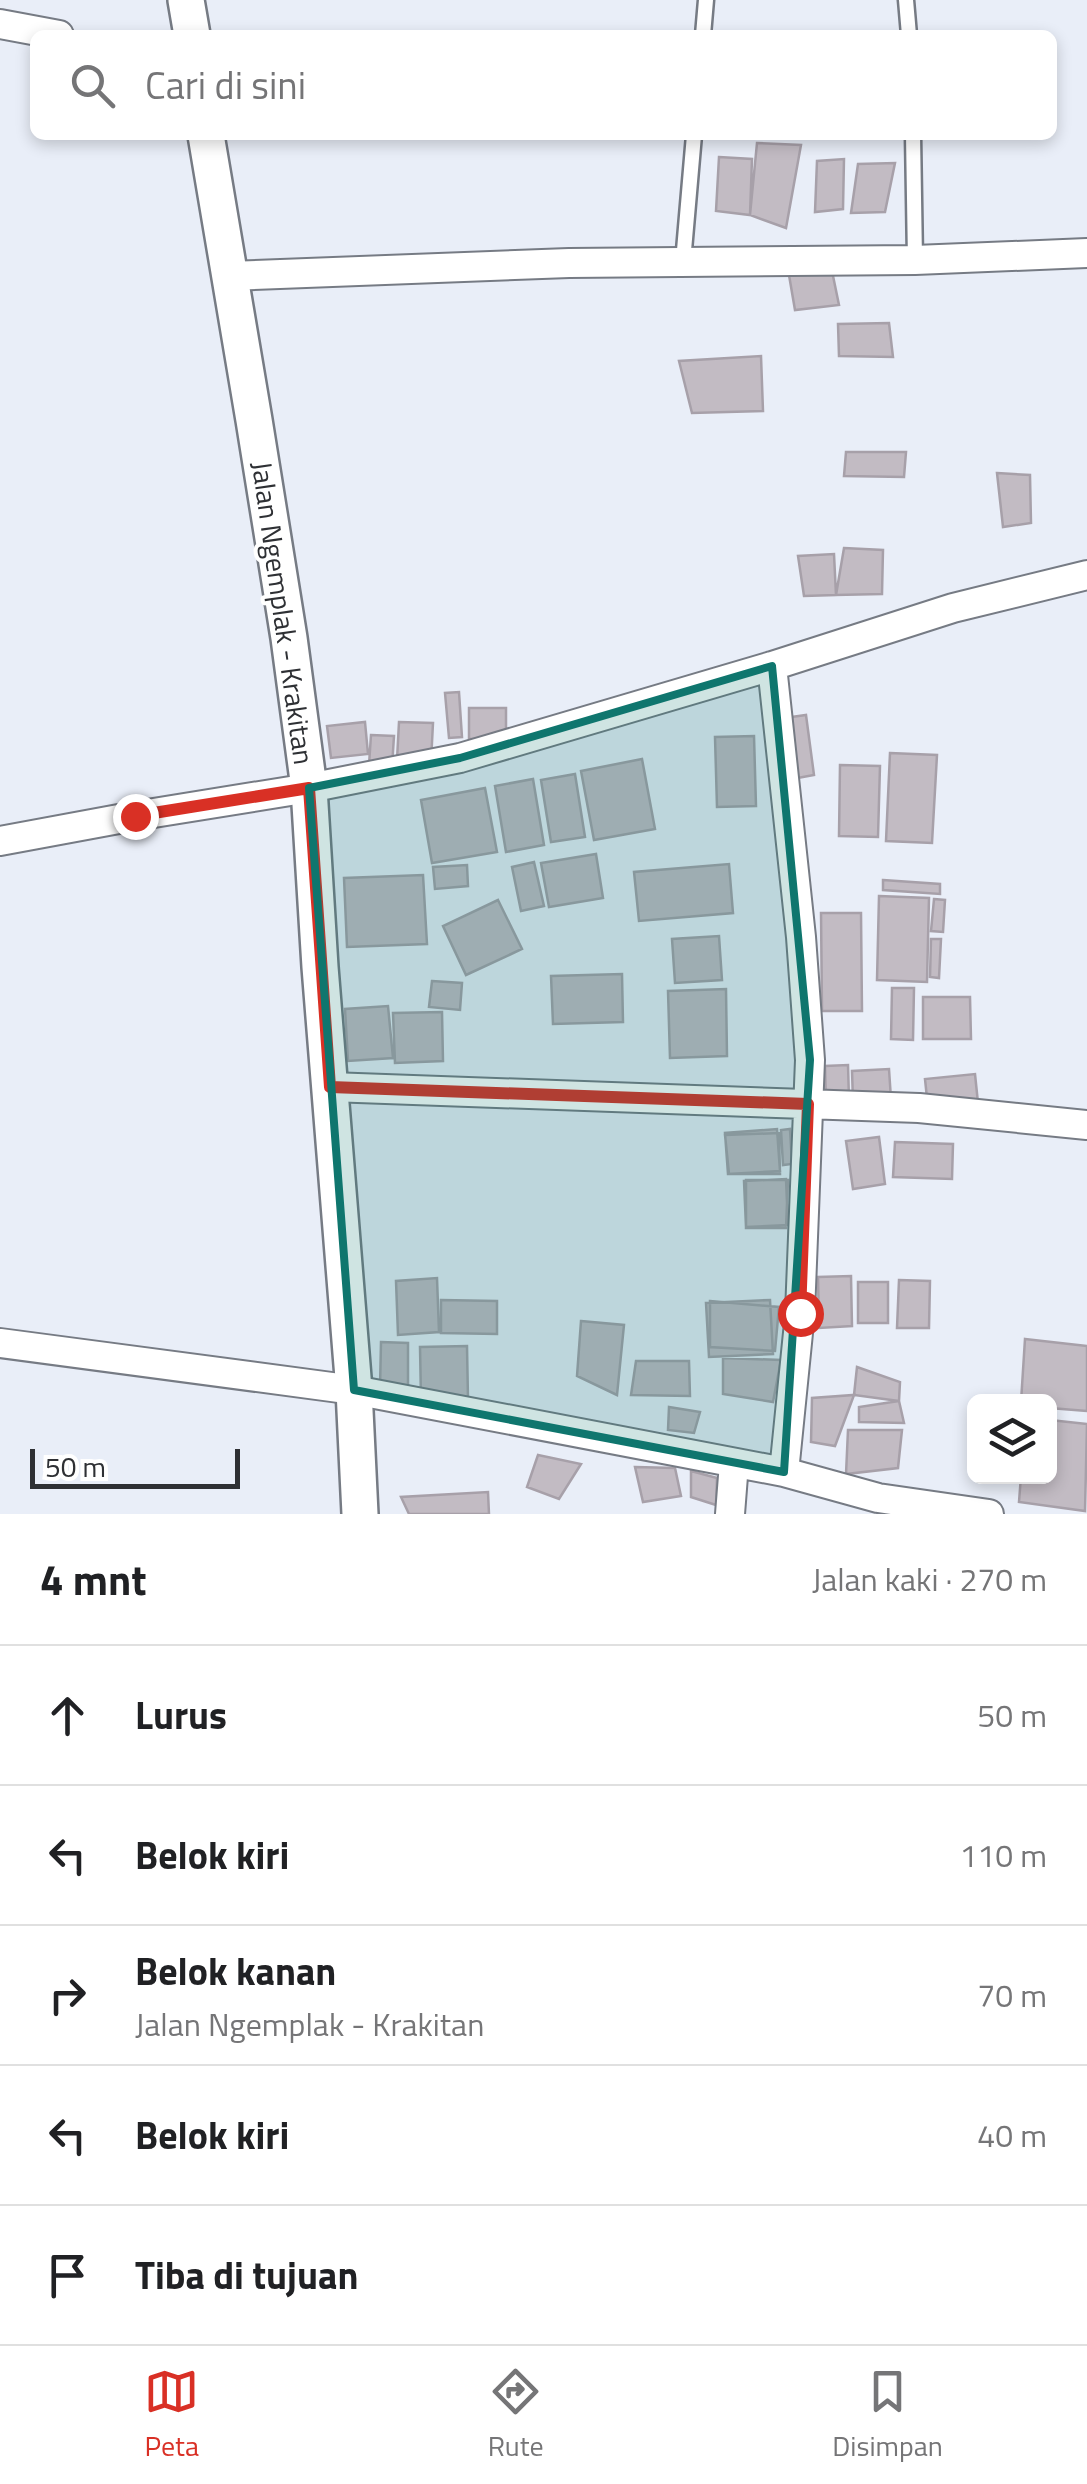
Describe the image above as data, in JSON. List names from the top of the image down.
{
  "streets": {
    "street": ["Jalan Ngemplak - Krakitan"]
  },
  "scale_bar": "50 m",
  "page": {
    "search": "Cari di sini",
    "scale": "50 m",
    "heading": ["4 mnt", "Jalan kaki · 270 m"],
    "list": [
      ["Lurus", "50 m"],
      ["Belok kiri", "110 m"],
      ["Belok kanan", "Jalan Ngemplak - Krakitan", "70 m"],
      ["Belok kiri", "40 m"],
      "Tiba di tujuan"
    ],
    "nav": ["Peta", "Rute", "Disimpan"]
  }
}
